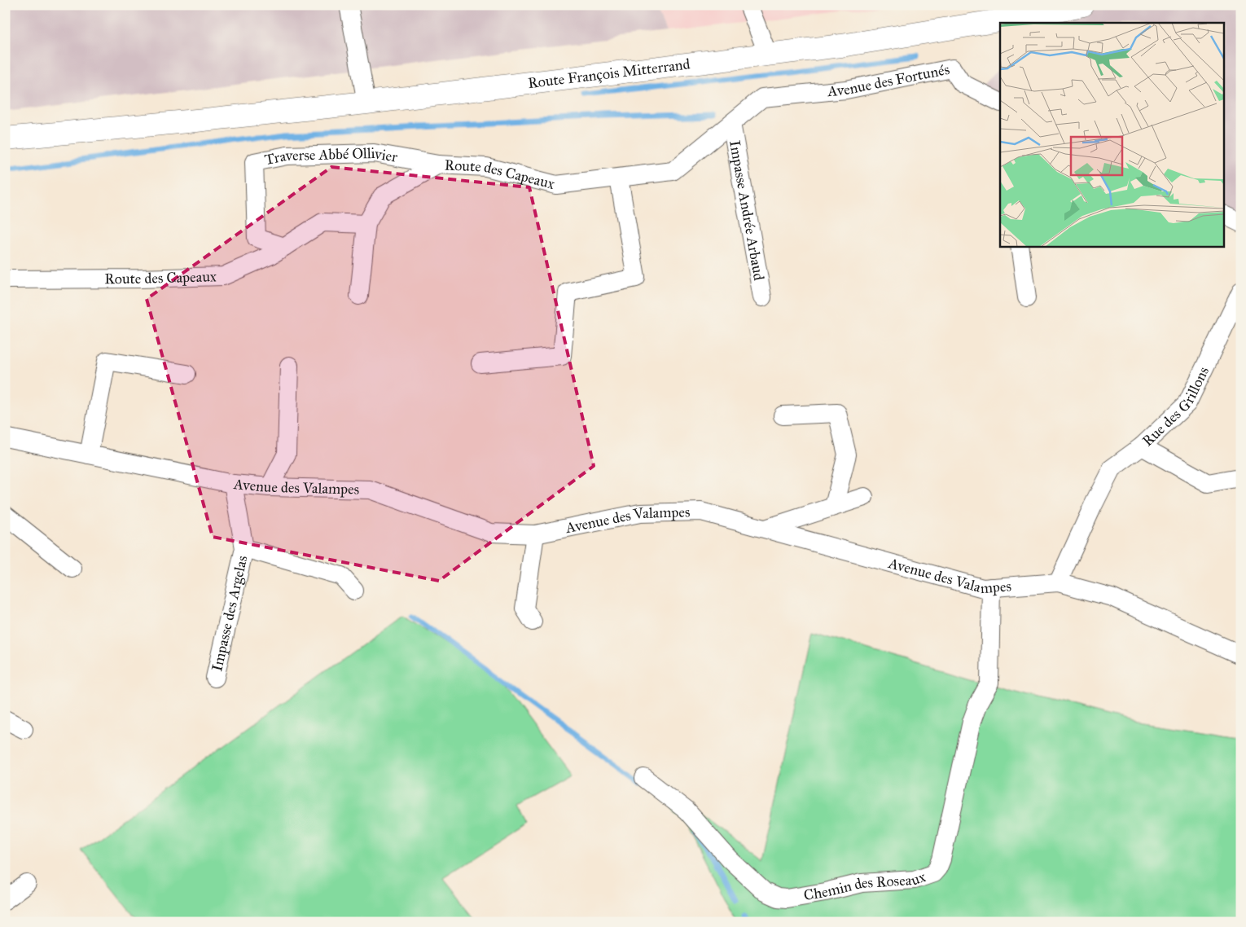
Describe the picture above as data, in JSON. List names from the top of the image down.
{
  "streets": {
    "main road": ["Route François Mitterrand"],
    "street": [
      "Avenue des Fortunés",
      "Traverse Abbé Ollivier",
      "Route des Capeaux",
      "Impasse Andrée Arbaud",
      "Rue des Grillons",
      "Avenue des Valampes",
      "Impasse des Argelas",
      "Chemin des Roseaux"
    ]
  },
  "crossings": [
    ["Avenue des Fortunés", "Route des Capeaux"],
    ["Traverse Abbé Ollivier", "Route des Capeaux"],
    ["Route des Capeaux", "Impasse Andrée Arbaud"],
    ["Avenue des Valampes", "Impasse des Argelas"],
    ["Avenue des Valampes", "Chemin des Roseaux"]
  ]
}
